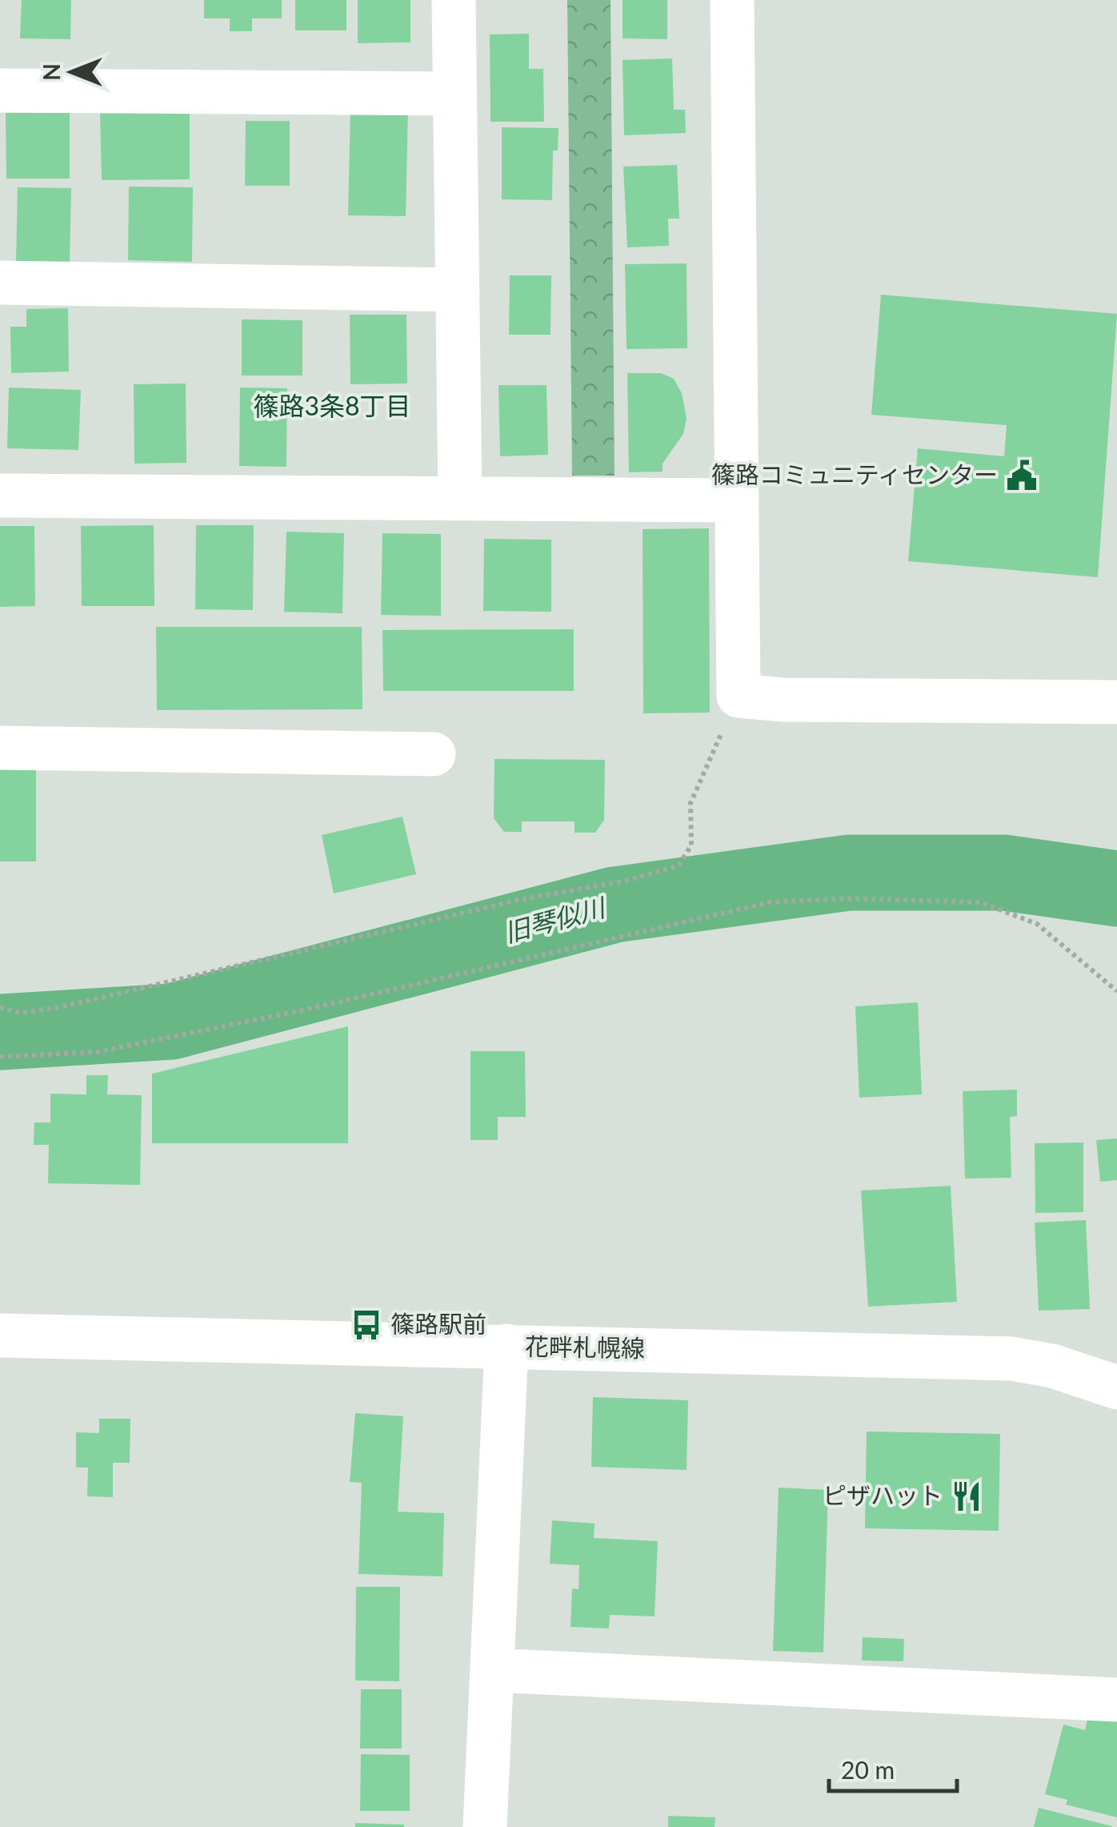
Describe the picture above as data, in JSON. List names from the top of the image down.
{
  "streets": {
    "street": ["花畔札幌線"]
  },
  "districts": ["篠路3条8丁目"],
  "water": ["旧琴似川"],
  "places": {
    "public building": ["篠路コミュニティセンター"],
    "bus stop": ["篠路駅前"],
    "restaurant": ["ピザハット"]
  },
  "scale_bar": "20 m",
  "north": "left"
}
